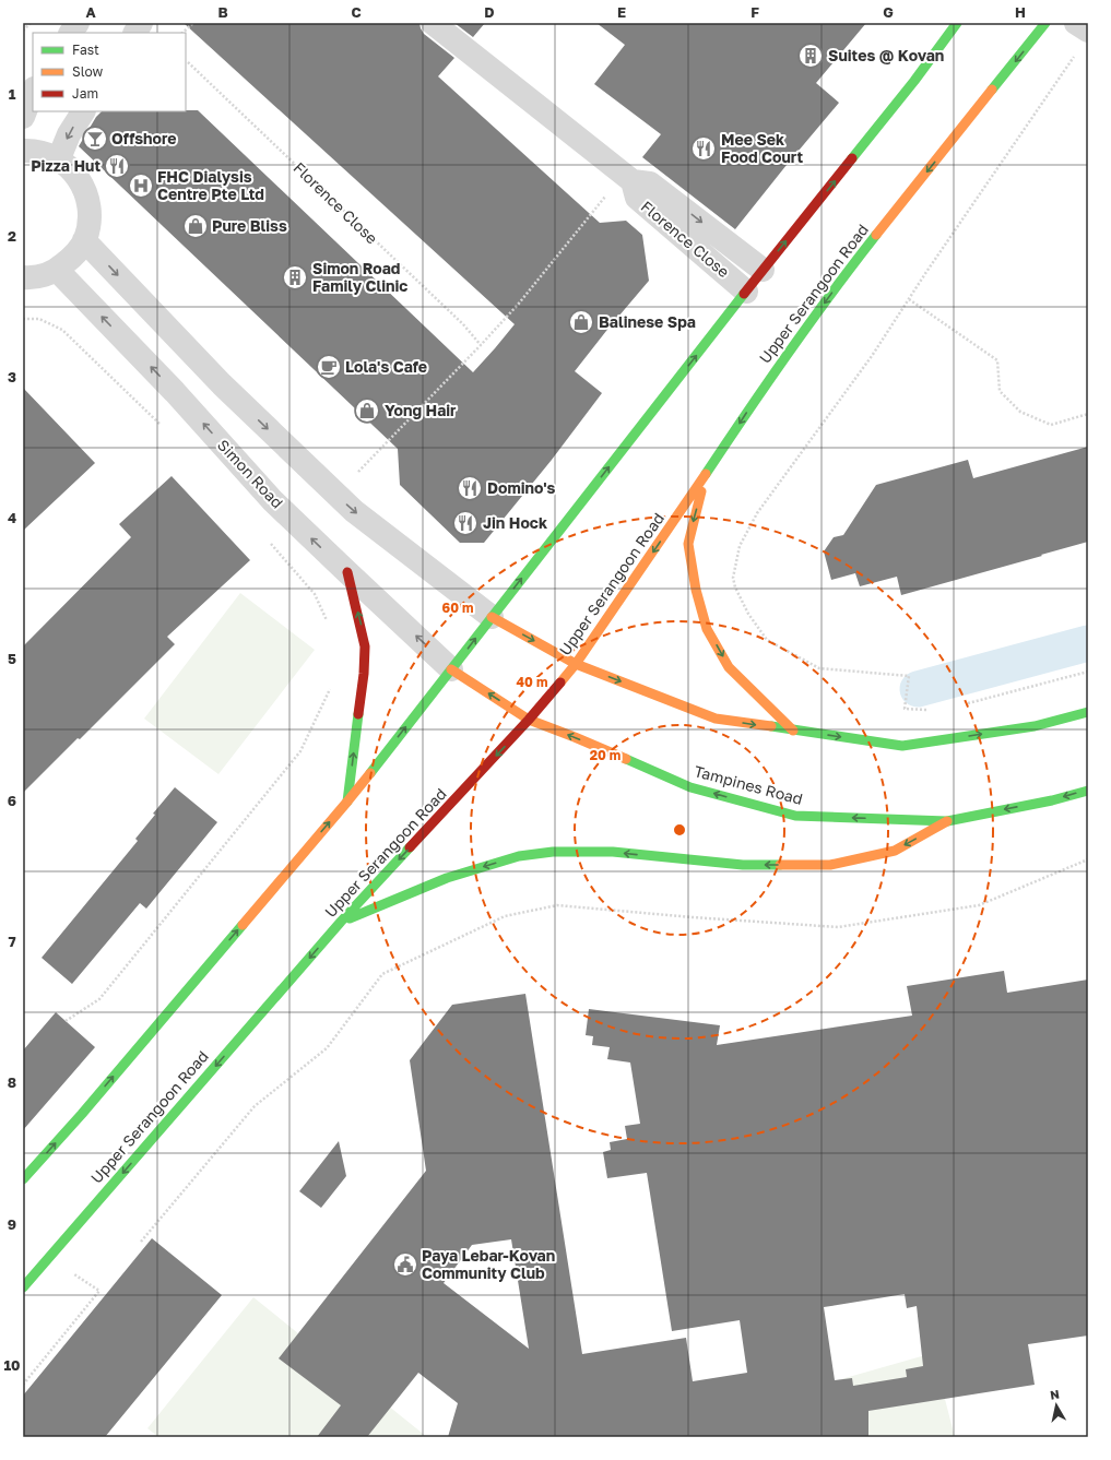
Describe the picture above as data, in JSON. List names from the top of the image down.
{
  "streets": {
    "main road": ["Upper Serangoon Road", "Tampines Road"],
    "street": ["Florence Close", "Simon Road"]
  },
  "crossings": [
    ["Upper Serangoon Road", "Tampines Road"],
    ["Simon Road", "Tampines Road"]
  ],
  "places": {
    "building": ["Suites @ Kovan", "Simon Road Family Clinic"],
    "bar": ["Offshore"],
    "restaurant": [
      "Mee Sek Food Court",
      "Pizza Hut",
      "Domino's",
      "Jin Hock"
    ],
    "hospital": ["FHC Dialysis Centre Pte Ltd"],
    "shop": ["Pure Bliss", "Balinese Spa", "Yong Hair"],
    "cafe": ["Lola's Cafe"],
    "public building": ["Paya Lebar-Kovan Community Club"]
  },
  "legend": ["Fast", "Slow", "Jam"],
  "north": "top",
  "grid": {
    "columns": [
      "A",
      "B",
      "C",
      "D",
      "E",
      "F",
      "G",
      "H"
    ],
    "rows": [
      "1",
      "2",
      "3",
      "4",
      "5",
      "6",
      "7",
      "8",
      "9",
      "10"
    ]
  },
  "rings": ["60 m", "40 m", "20 m"]
}
